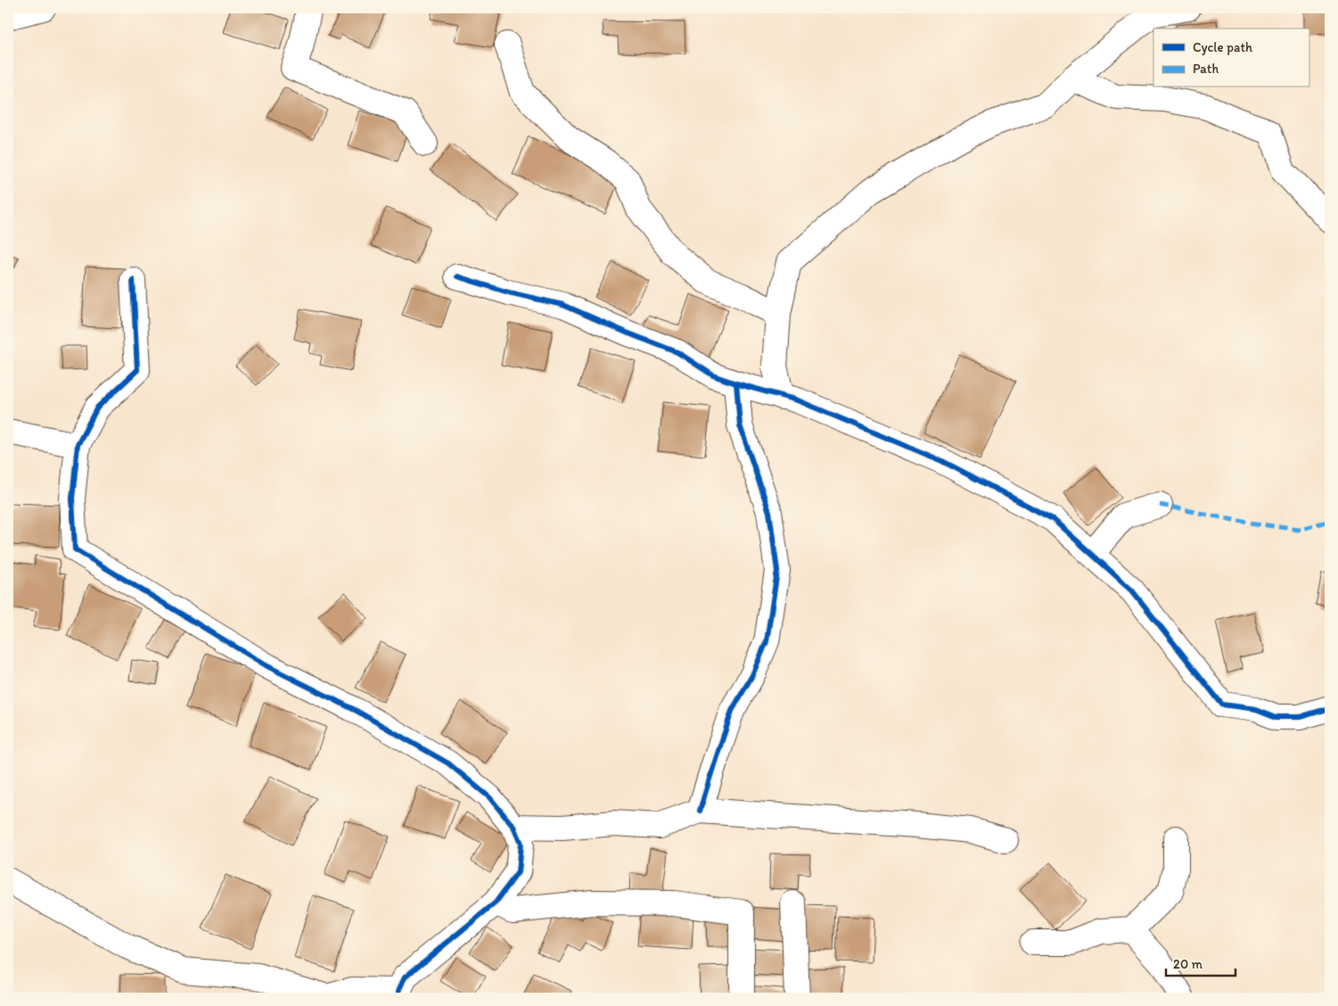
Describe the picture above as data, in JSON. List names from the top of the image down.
{
  "legend": ["Cycle path", "Path"],
  "scale_bar": "20 m"
}
